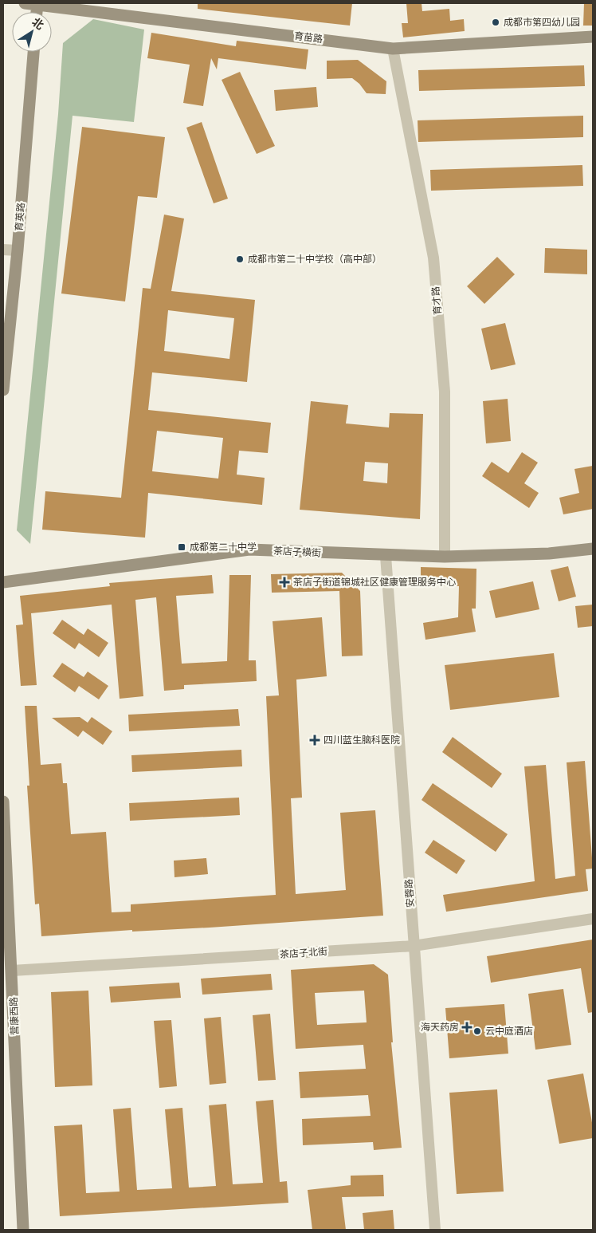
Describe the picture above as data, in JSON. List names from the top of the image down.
{
  "streets": {
    "street": [
      "育苗路",
      "育英路",
      "育才路",
      "茶店子横街",
      "安蓉路",
      "茶店子北街",
      "营康西路"
    ]
  },
  "crossings": [
    ["育苗路", "育才路"],
    ["育才路", "茶店子横街"],
    ["茶店子横街", "安蓉路"],
    ["安蓉路", "茶店子北街"],
    ["茶店子北街", "营康西路"]
  ],
  "places": {
    "other": ["成都市第四幼儿园", "成都市第二十中学校（高中部）", "云中庭酒店"],
    "transit": ["成都第二十中学"],
    "health": ["茶店子街道锦城社区健康管理服务中心", "四川蓝生脑科医院", "海天药房"]
  },
  "north": "top right"
}
